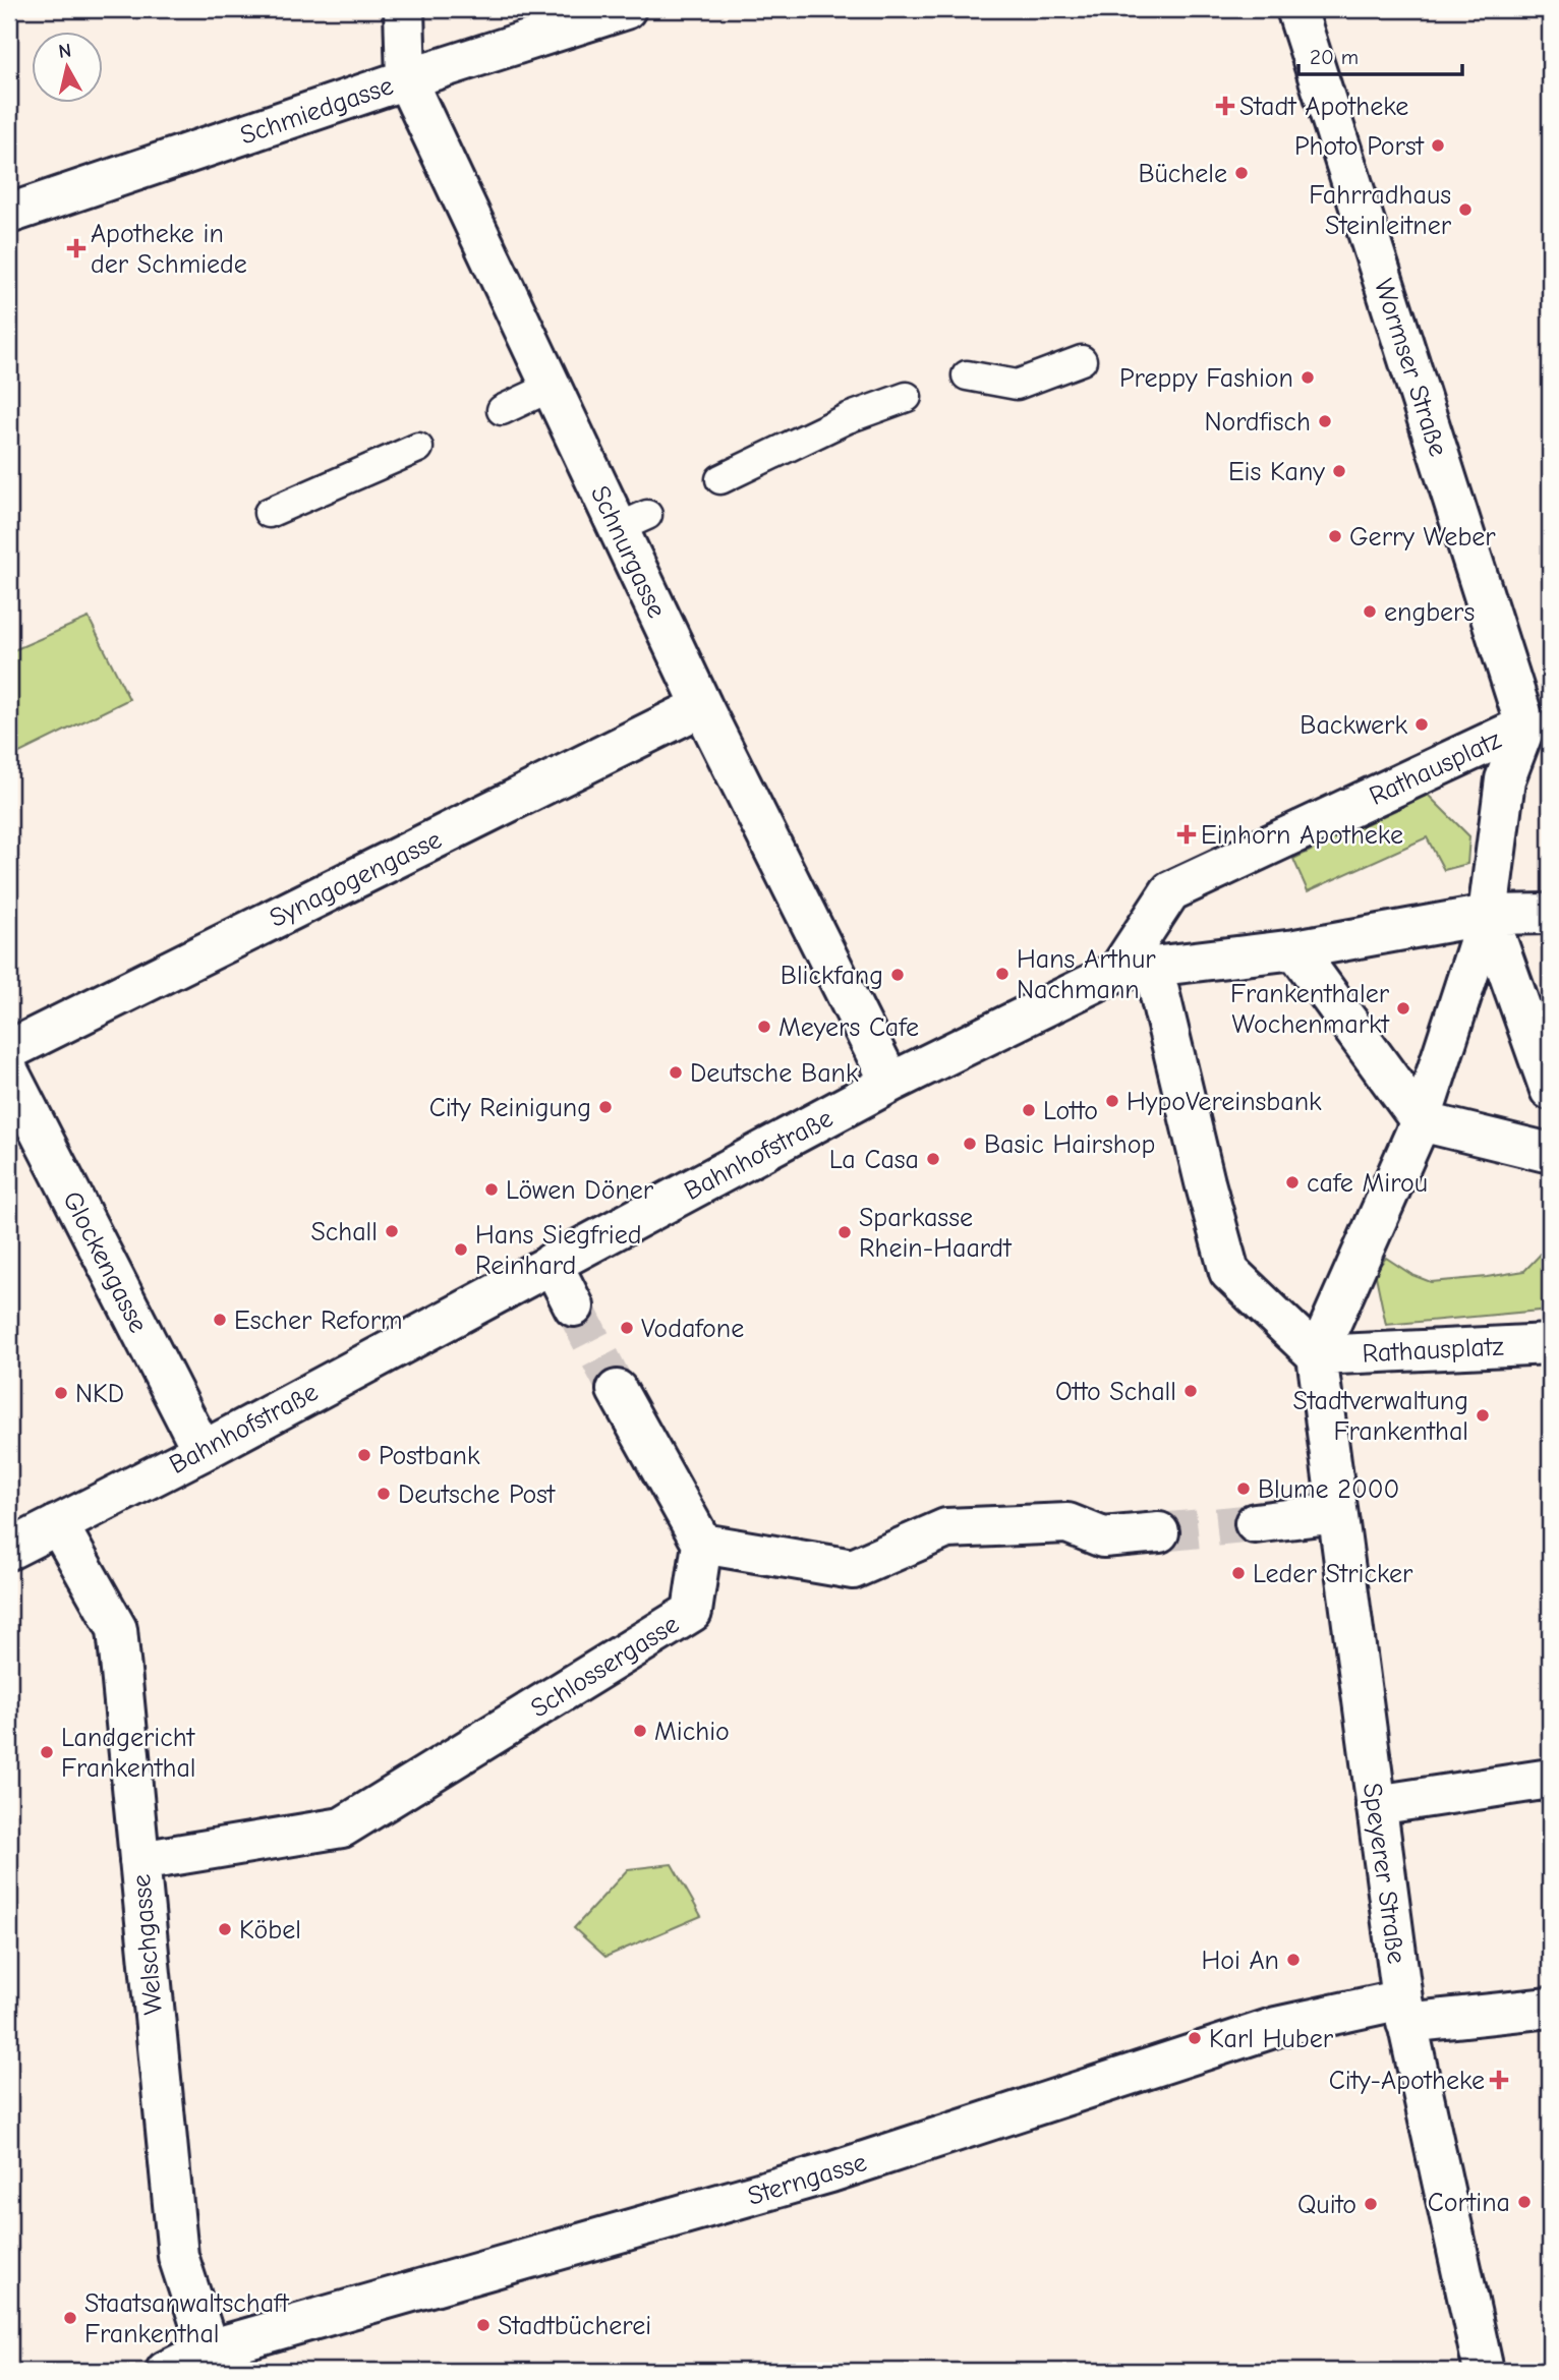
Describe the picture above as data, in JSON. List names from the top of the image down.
{
  "streets": {
    "street": [
      "Schmiedgasse",
      "Wormser Straße",
      "Schnurgasse",
      "Rathausplatz",
      "Synagogengasse",
      "Bahnhofstraße",
      "Glockengasse",
      "Schlossergasse",
      "Speyerer Straße",
      "Welschgasse",
      "Sterngasse"
    ]
  },
  "crossings": [
    ["Schmiedgasse", "Schnurgasse"],
    ["Wormser Straße", "Rathausplatz"],
    ["Schnurgasse", "Synagogengasse"],
    ["Schnurgasse", "Bahnhofstraße"],
    ["Rathausplatz", "Bahnhofstraße"],
    ["Rathausplatz", "Speyerer Straße"],
    ["Bahnhofstraße", "Glockengasse"],
    ["Bahnhofstraße", "Welschgasse"],
    ["Schlossergasse", "Welschgasse"],
    ["Speyerer Straße", "Sterngasse"],
    ["Welschgasse", "Sterngasse"]
  ],
  "places": {
    "health": [
      "Stadt Apotheke",
      "Apotheke in der Schmiede",
      "Einhorn Apotheke",
      "City-Apotheke"
    ],
    "other": [
      "Photo Porst",
      "Büchele",
      "Fahrradhaus Steinleitner",
      "Preppy Fashion",
      "Nordfisch",
      "Eis Kany",
      "Gerry Weber",
      "engbers",
      "Backwerk",
      "Hans Arthur Nachmann",
      "Blickfang",
      "Frankenthaler Wochenmarkt",
      "Meyers Cafe",
      "Deutsche Bank",
      "HypoVereinsbank",
      "City Reinigung",
      "Lotto",
      "Basic Hairshop",
      "La Casa",
      "cafe Mirou",
      "Löwen Döner",
      "Schall",
      "Sparkasse Rhein-Haardt",
      "Hans Siegfried Reinhard",
      "Escher Reform",
      "Vodafone",
      "Otto Schall",
      "NKD",
      "Stadtverwaltung Frankenthal",
      "Postbank",
      "Blume 2000",
      "Deutsche Post",
      "Leder Stricker",
      "Michio",
      "Landgericht Frankenthal",
      "Köbel",
      "Hoi An",
      "Karl Huber",
      "Cortina",
      "Quito",
      "Staatsanwaltschaft Frankenthal",
      "Stadtbücherei"
    ]
  },
  "scale_bar": "20 m",
  "north": "top"
}
